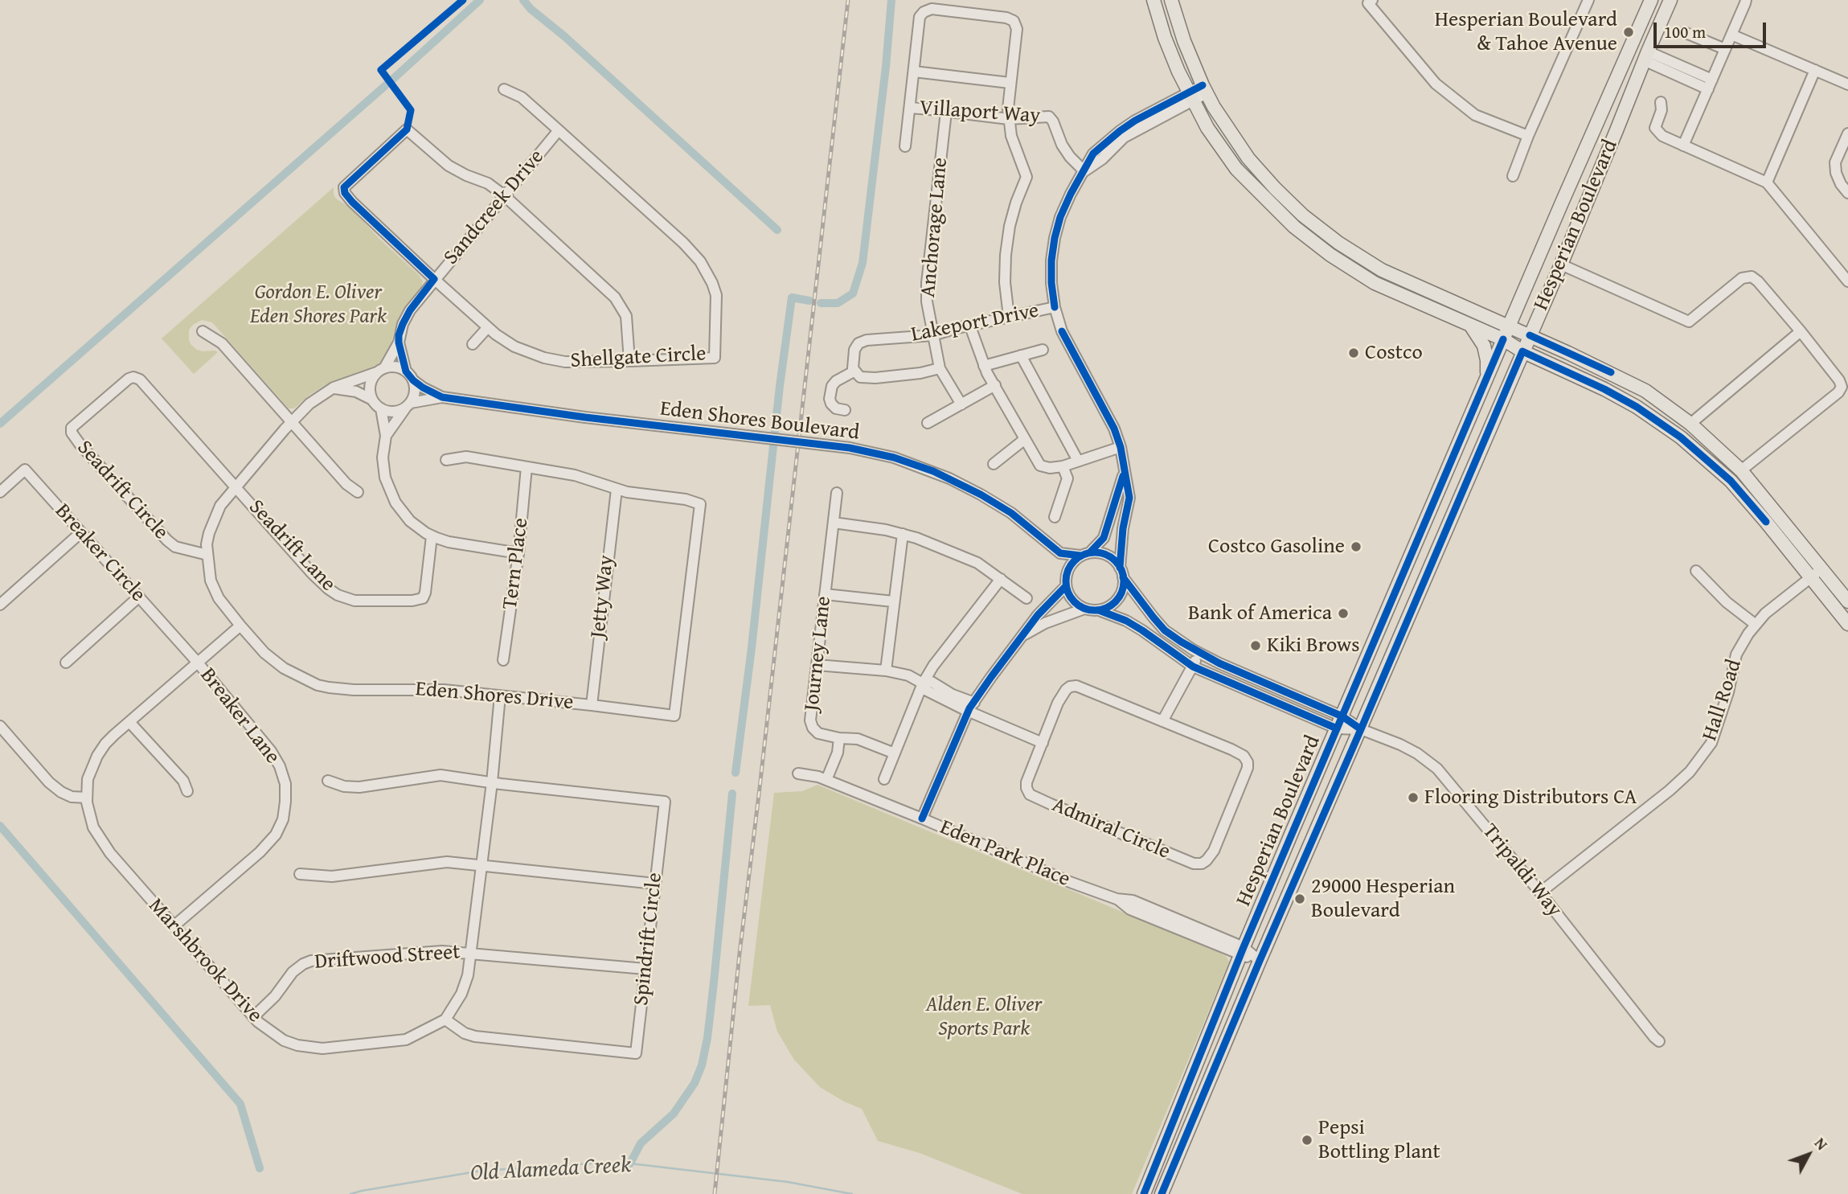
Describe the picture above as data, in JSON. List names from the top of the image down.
{
  "streets": {
    "main road": ["Hesperian Boulevard"],
    "street": [
      "Villaport Way",
      "Sandcreek Drive",
      "Anchorage Lane",
      "Lakeport Drive",
      "Shellgate Circle",
      "Eden Shores Boulevard",
      "Seadrift Circle",
      "Seadrift Lane",
      "Breaker Circle",
      "Tern Place",
      "Jetty Way",
      "Journey Lane",
      "Eden Shores Drive",
      "Hall Road",
      "Breaker Lane",
      "Admiral Circle",
      "Eden Park Place",
      "Tripaldi Way",
      "Spindrift Circle",
      "Driftwood Street",
      "Marshbrook Drive"
    ]
  },
  "crossings": [
    ["Villaport Way", "Anchorage Lane"],
    ["Sandcreek Drive", "Shellgate Circle"],
    ["Sandcreek Drive", "Eden Shores Boulevard"],
    ["Sandcreek Drive", "Eden Shores Drive"],
    ["Hesperian Boulevard", "Eden Park Place"],
    ["Hesperian Boulevard", "Tripaldi Way"],
    ["Anchorage Lane", "Lakeport Drive"],
    ["Eden Shores Boulevard", "Eden Shores Drive"],
    ["Seadrift Circle", "Seadrift Lane"],
    ["Seadrift Circle", "Eden Shores Drive"],
    ["Seadrift Lane", "Eden Shores Drive"],
    ["Breaker Circle", "Breaker Lane"],
    ["Breaker Circle", "Marshbrook Drive"],
    ["Tern Place", "Eden Shores Drive"],
    ["Jetty Way", "Eden Shores Drive"],
    ["Eden Shores Drive", "Marshbrook Drive"],
    ["Hall Road", "Tripaldi Way"],
    ["Breaker Lane", "Marshbrook Drive"],
    ["Spindrift Circle", "Driftwood Street"],
    ["Spindrift Circle", "Marshbrook Drive"],
    ["Driftwood Street", "Marshbrook Drive"]
  ],
  "water": ["Old Alameda Creek"],
  "parks": ["Gordon E. Oliver Eden Shores Park", "Alden E. Oliver Sports Park"],
  "places": [
    "Hesperian Boulevard & Tahoe Avenue",
    "Costco",
    "Costco Gasoline",
    "Bank of America",
    "Kiki Brows",
    "Flooring Distributors CA",
    "29000 Hesperian Boulevard",
    "Pepsi Bottling Plant"
  ],
  "scale_bar": "100 m",
  "north": "top right"
}
